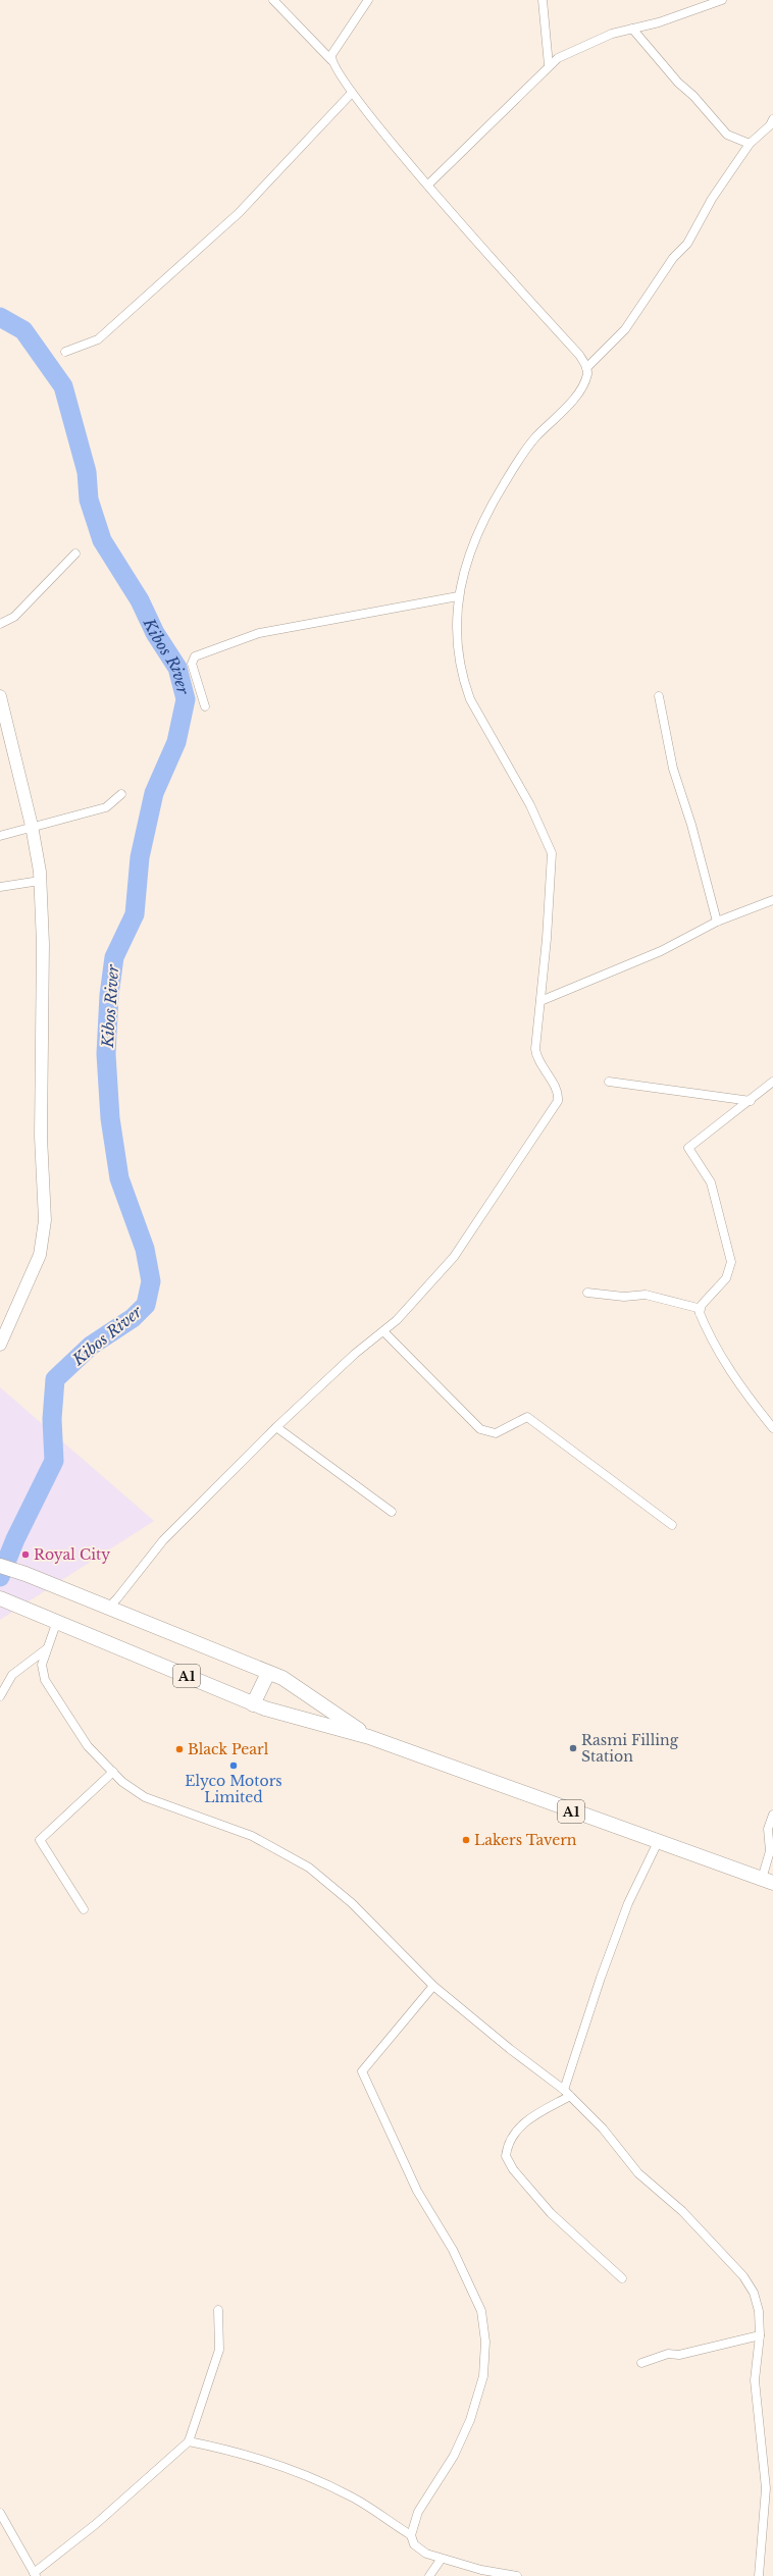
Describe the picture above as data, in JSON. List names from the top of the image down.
{
  "streets": {
    "highway": ["A1"]
  },
  "water": ["Kibos River"],
  "places": [
    "Royal City",
    "Rasmi Filling Station",
    "Black Pearl",
    "Elyco Motors Limited",
    "Lakers Tavern"
  ]
}
